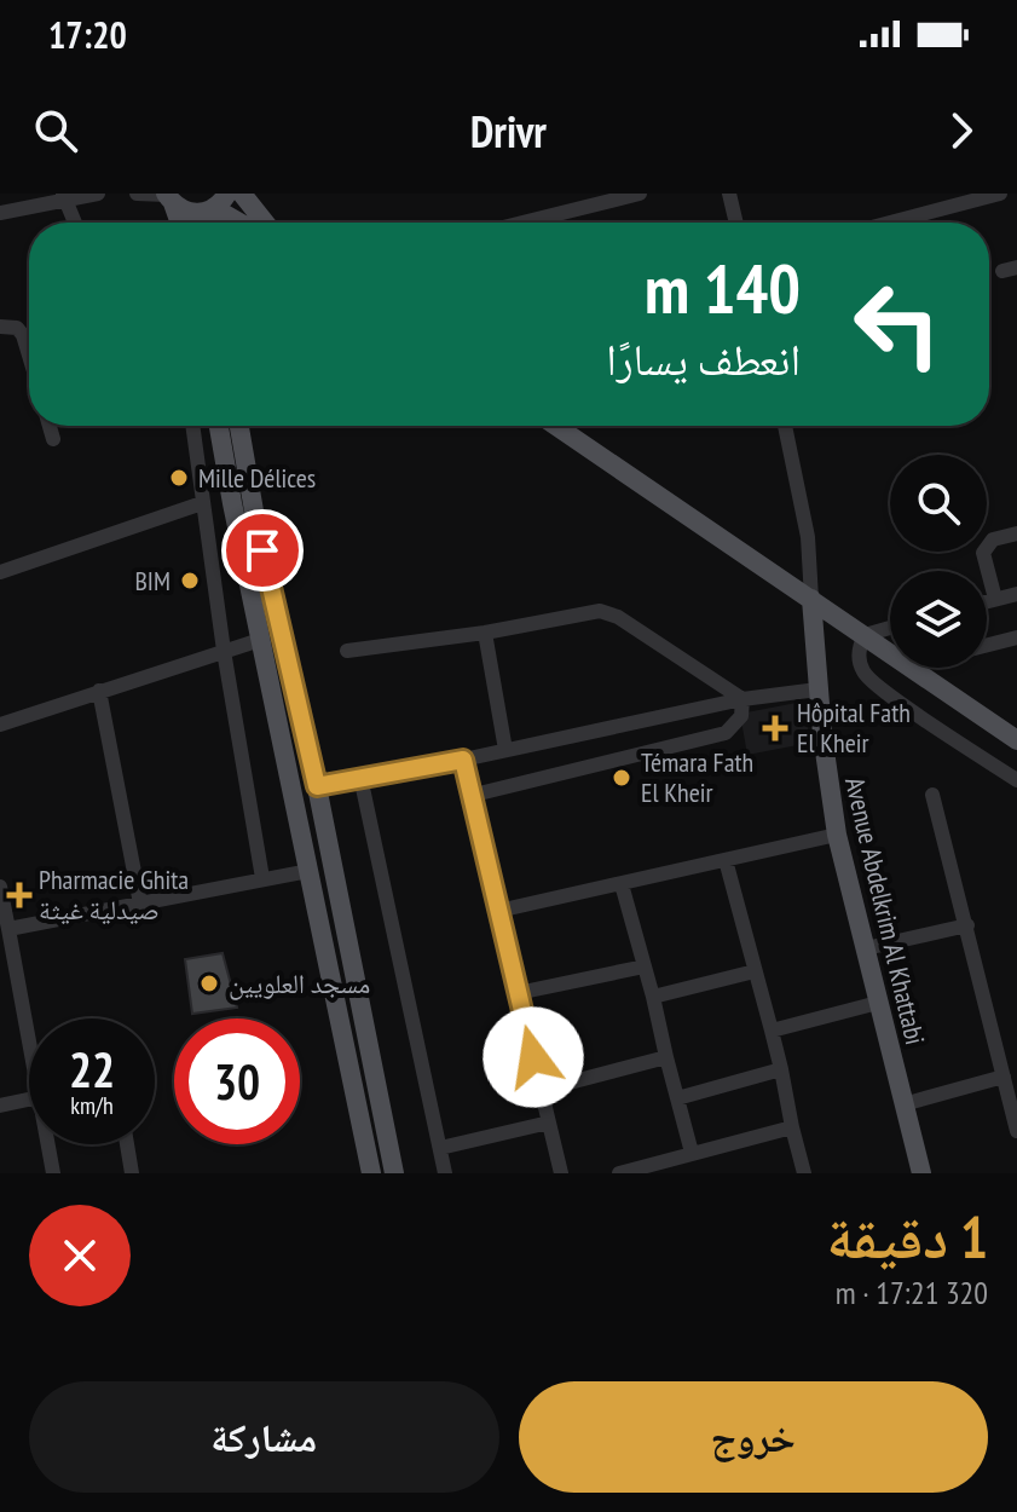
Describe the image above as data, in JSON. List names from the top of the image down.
{
  "streets": {
    "main road": ["Avenue Abdelkrim Al Khattabi"]
  },
  "places": {
    "other": [
      "Mille Délices",
      "BIM",
      "Témara Fath El Kheir",
      "مسجد العلويين"
    ],
    "health": ["Hôpital Fath El Kheir", "Pharmacie Ghita صيدلية غيثة"]
  },
  "page": {
    "status": "17:20",
    "header": "Drivr",
    "turn": ["140 m", "انعطف يسارًا"],
    "speed": "22 km/h",
    "limit": "30",
    "heading": ["1 دقيقة", "320 m · 17:21"],
    "buttons": ["خروج", "مشاركة"]
  }
}
